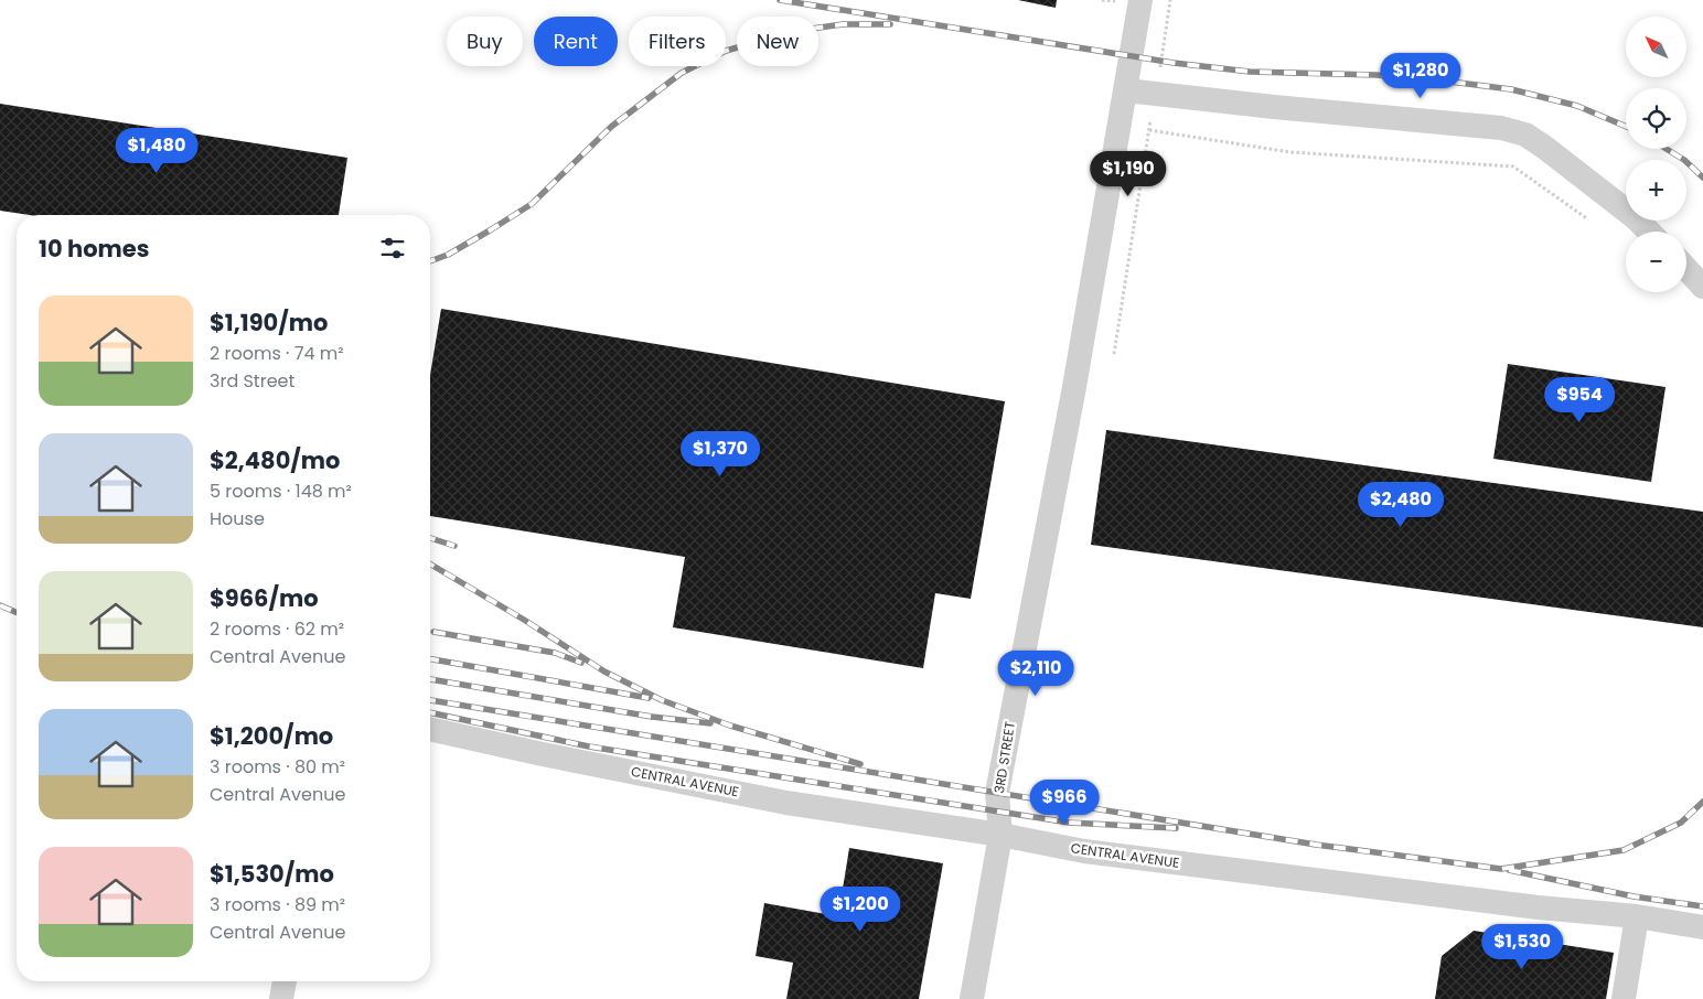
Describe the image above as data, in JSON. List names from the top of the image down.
{
  "streets": {
    "street": ["3RD STREET", "CENTRAL AVENUE"]
  },
  "crossings": [
    ["3RD STREET", "CENTRAL AVENUE"]
  ],
  "north": "top left",
  "page": {
    "map_buttons": ["+", "−"],
    "chip": [
      "Buy",
      "Rent",
      "Filters",
      "New"
    ],
    "price": [
      "$1,280",
      "$1,480",
      "$1,190",
      "$954",
      "$1,370",
      "$2,480",
      "$2,110",
      "$966",
      "$1,200",
      "$1,530"
    ],
    "heading": "10 homes",
    "list": [
      {
        "name": "$1,190/mo",
        "note": "2 rooms · 74 m² · 3rd Street"
      },
      {
        "name": "$2,480/mo",
        "note": "5 rooms · 148 m² · House"
      },
      {
        "name": "$966/mo",
        "note": "2 rooms · 62 m² · Central Avenue"
      },
      {
        "name": "$1,200/mo",
        "note": "3 rooms · 80 m² · Central Avenue"
      },
      {
        "name": "$1,530/mo",
        "note": "3 rooms · 89 m² · Central Avenue"
      }
    ]
  }
}
